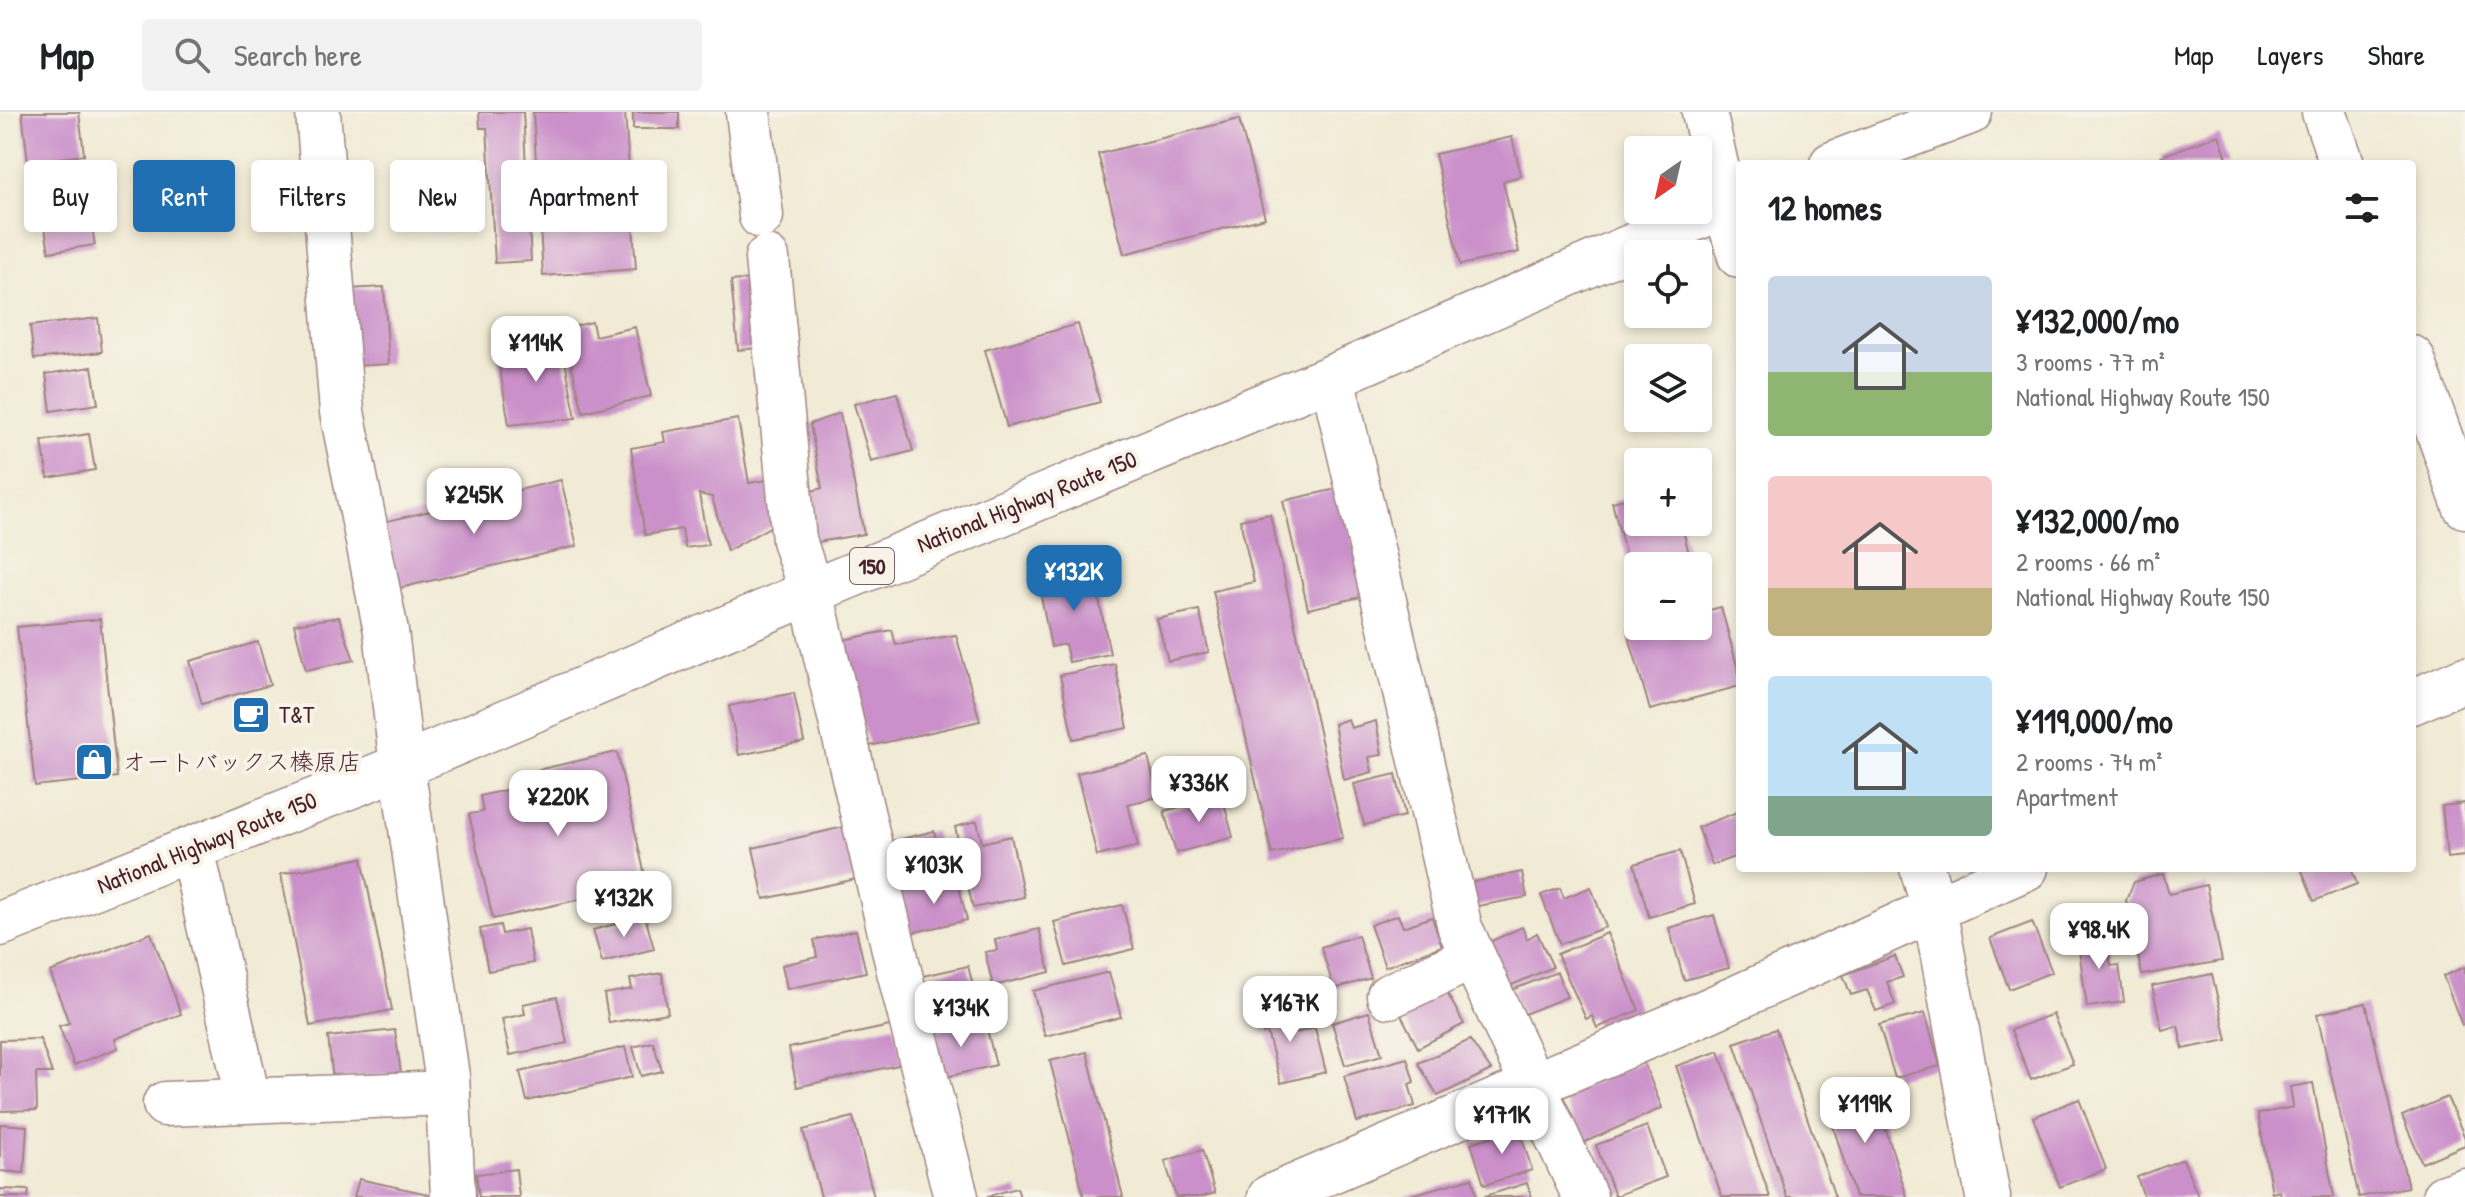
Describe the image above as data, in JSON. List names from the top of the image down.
{
  "streets": {
    "main road": ["National Highway Route 150", "150"]
  },
  "places": {
    "cafe": ["T&T"],
    "shop": ["オートバックス榛原店"]
  },
  "north": "bottom left",
  "page": {
    "header": "Map",
    "search": "Search here",
    "nav": ["Map", "Layers", "Share"],
    "map_buttons": ["+", "−"],
    "chip": [
      "Buy",
      "Rent",
      "Filters",
      "New",
      "Apartment"
    ],
    "heading": "12 homes",
    "list": [
      {
        "name": "¥132,000/mo",
        "note": "3 rooms · 77 m² · National Highway Route 150"
      },
      {
        "name": "¥132,000/mo",
        "note": "2 rooms · 66 m² · National Highway Route 150"
      },
      {
        "name": "¥119,000/mo",
        "note": "2 rooms · 74 m² · Apartment"
      }
    ],
    "price": [
      "¥114K",
      "¥245K",
      "¥132K",
      "¥336K",
      "¥220K",
      "¥103K",
      "¥132K",
      "¥98.4K",
      "¥167K",
      "¥134K",
      "¥119K",
      "¥171K"
    ]
  }
}
